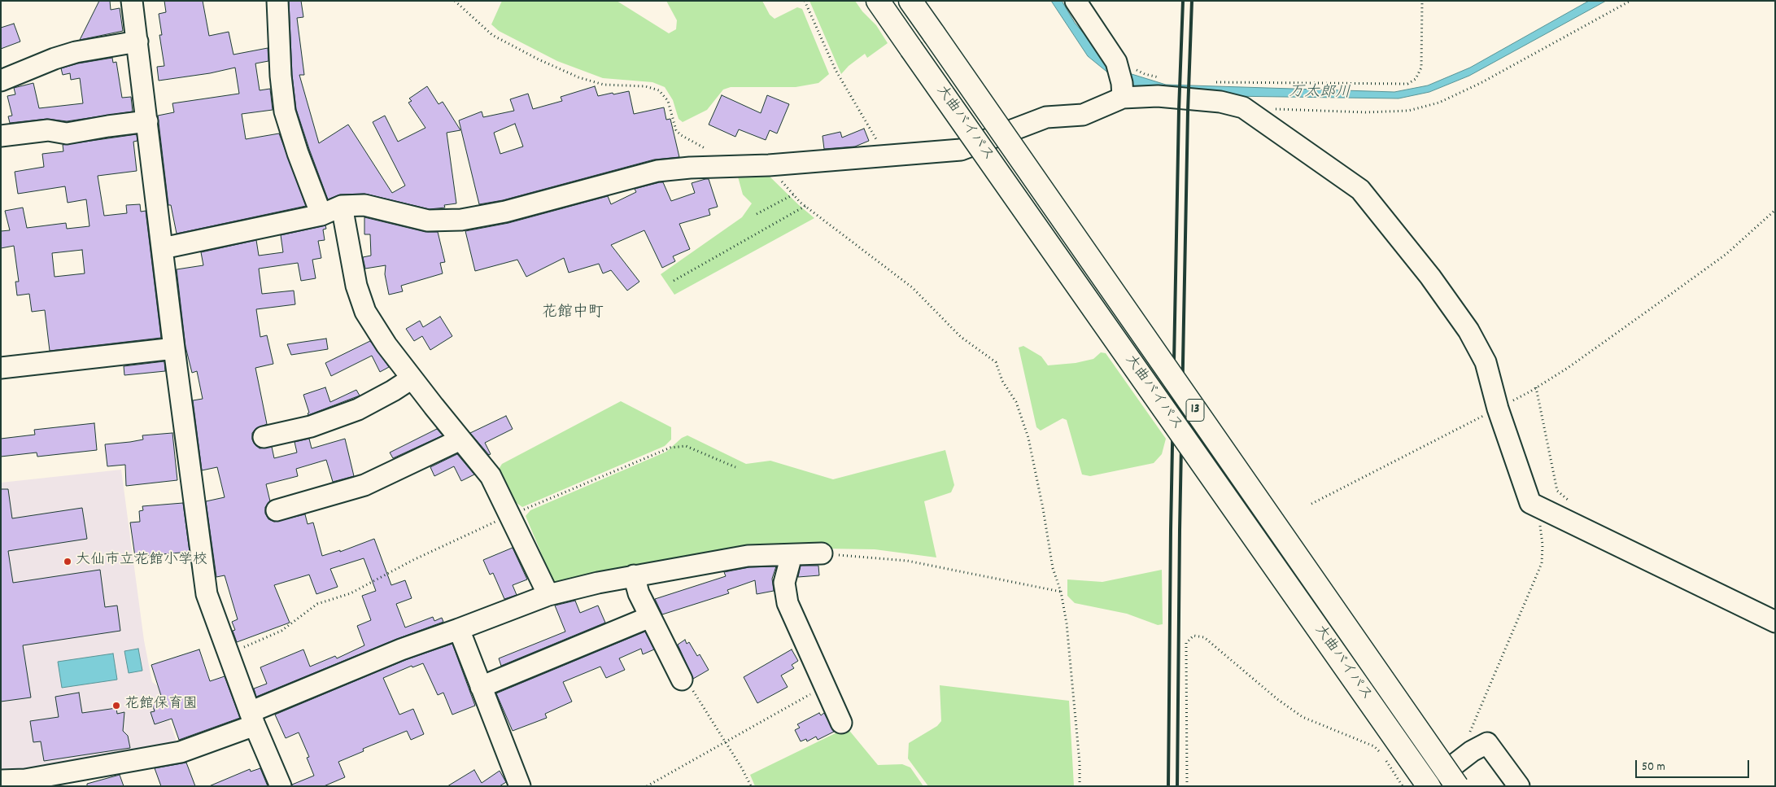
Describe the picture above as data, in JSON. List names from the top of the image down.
{
  "streets": {
    "highway": ["大曲バイパス", "13"]
  },
  "districts": ["花館中町"],
  "water": ["万太郎川"],
  "places": ["大仙市立花館小学校", "花館保育園"],
  "scale_bar": "50 m"
}
